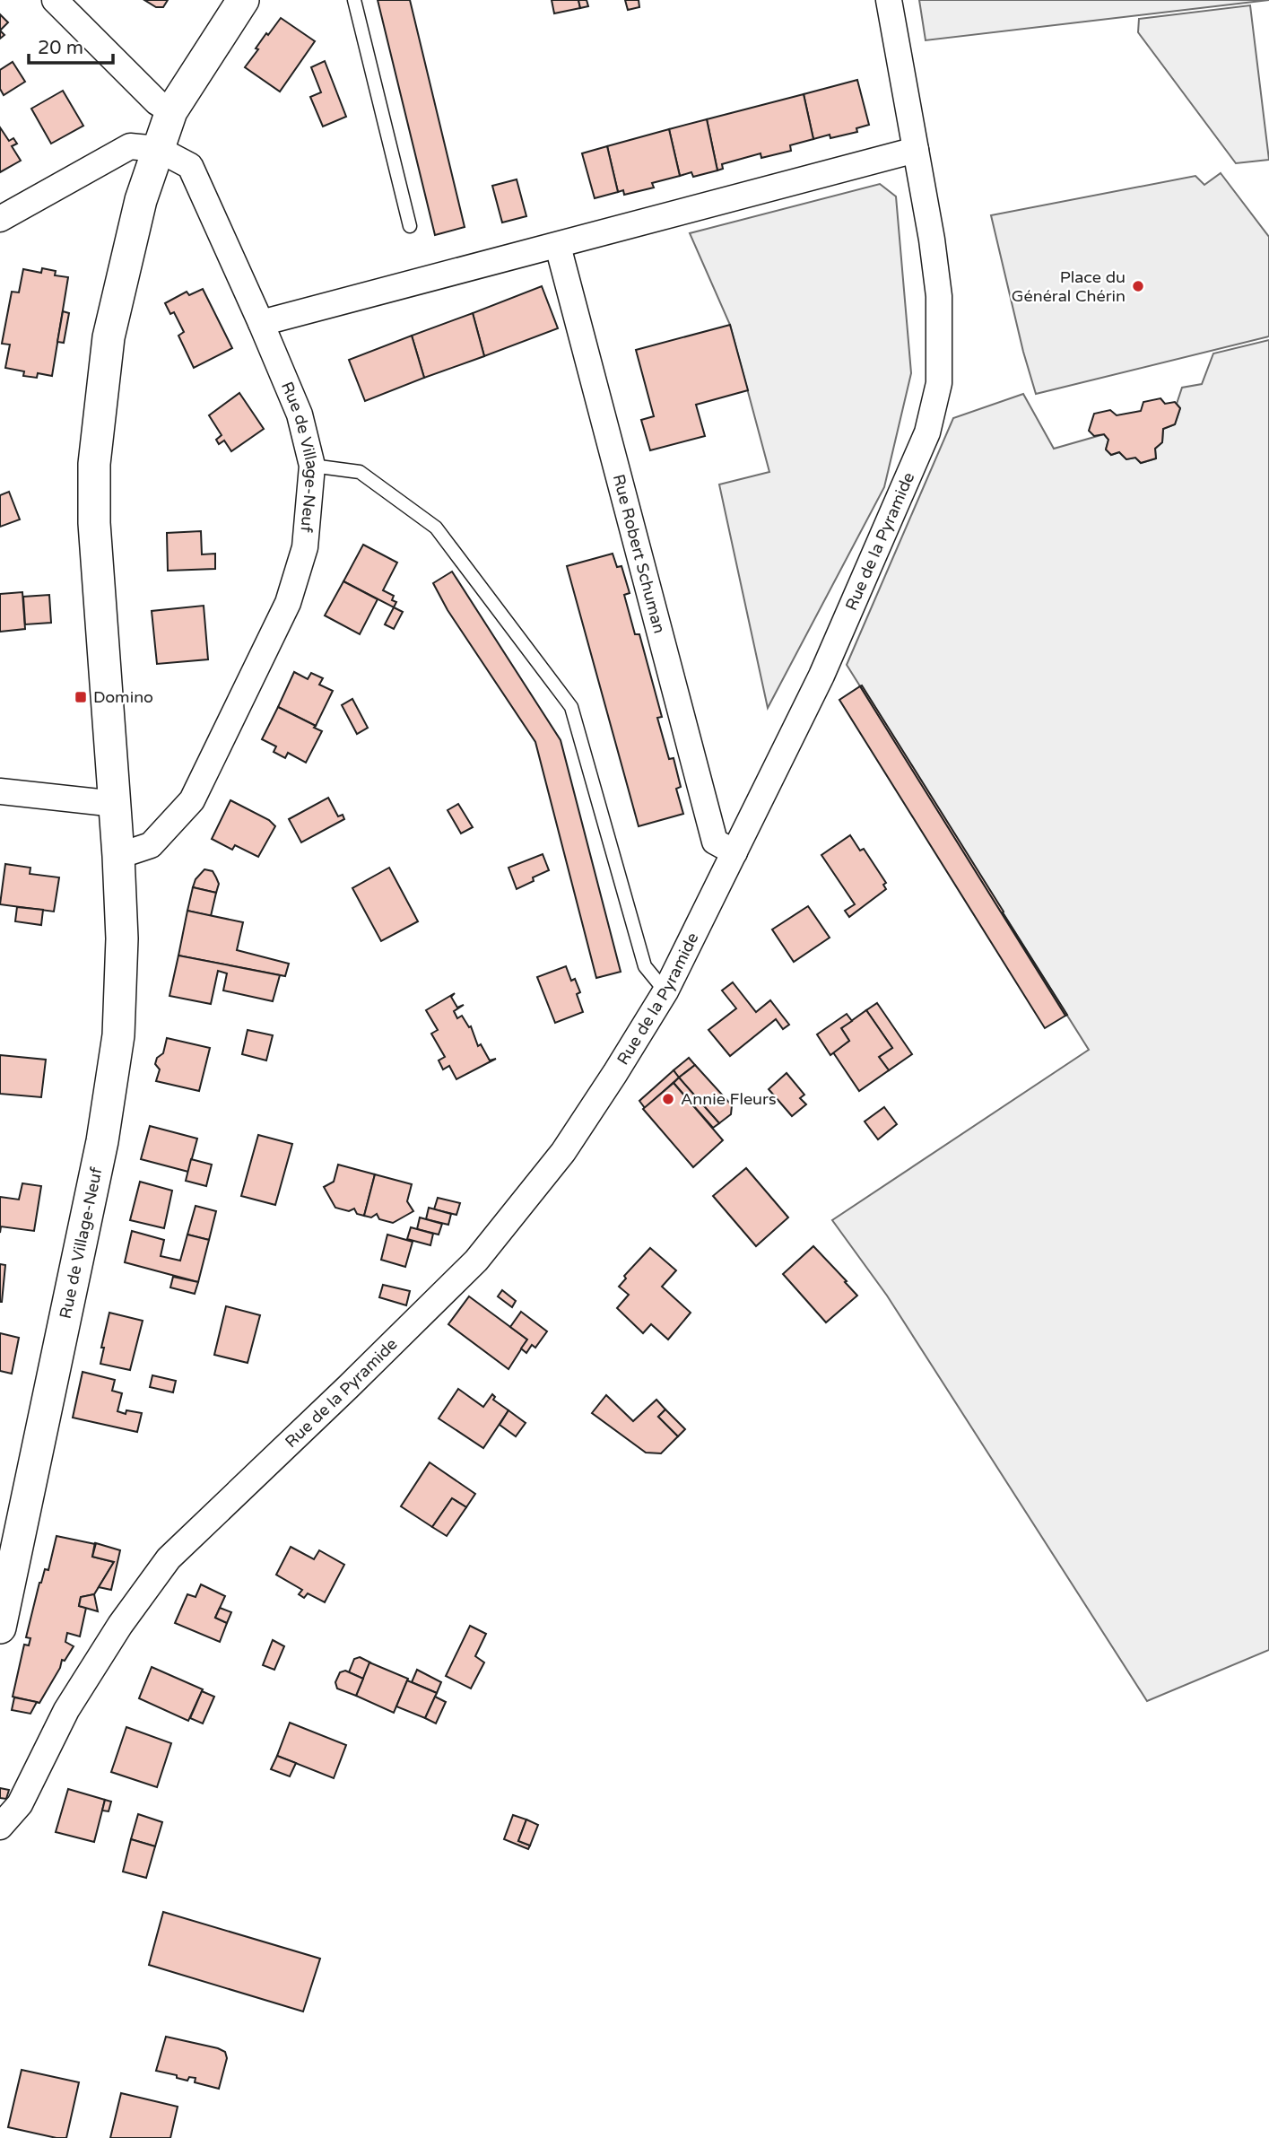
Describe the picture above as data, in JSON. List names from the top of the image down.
{
  "streets": {
    "street": ["Rue de Village-Neuf", "Rue de la Pyramide", "Rue Robert Schuman"]
  },
  "crossings": [
    ["Rue de la Pyramide", "Rue Robert Schuman"]
  ],
  "places": {
    "other": ["Place du Général Chérin", "Annie Fleurs"],
    "transit": ["Domino"]
  },
  "scale_bar": "20 m"
}
